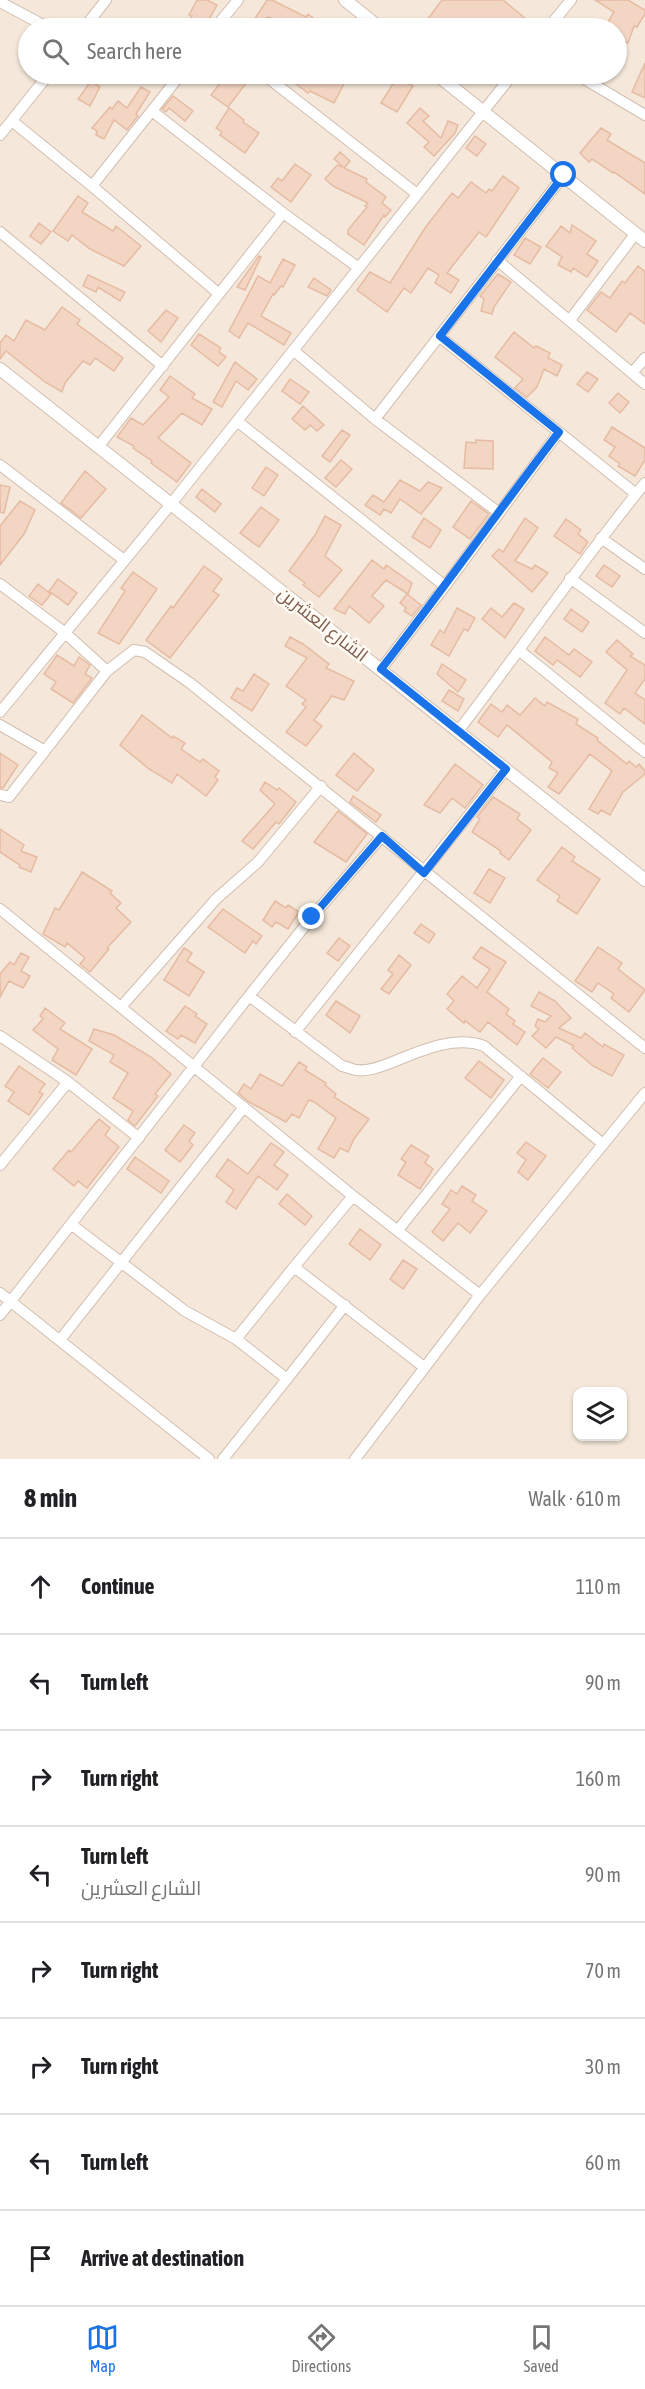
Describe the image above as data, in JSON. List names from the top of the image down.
{
  "streets": {
    "street": ["الشارع العشرين"]
  },
  "page": {
    "search": "Search here",
    "heading": ["8 min", "Walk · 610 m"],
    "list": [
      ["Continue", "110 m"],
      ["Turn left", "90 m"],
      ["Turn right", "160 m"],
      ["Turn left", "الشارع العشرين", "90 m"],
      ["Turn right", "70 m"],
      ["Turn right", "30 m"],
      ["Turn left", "60 m"],
      "Arrive at destination"
    ],
    "nav": ["Map", "Directions", "Saved"]
  }
}
